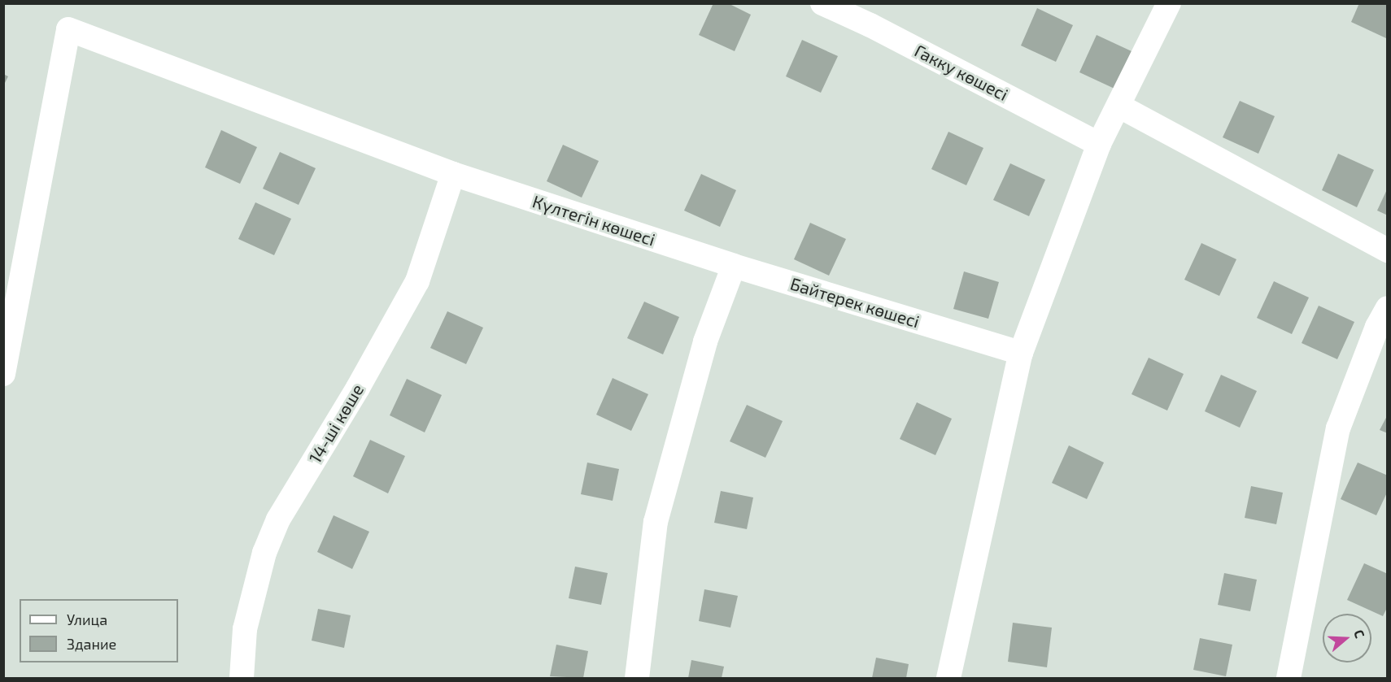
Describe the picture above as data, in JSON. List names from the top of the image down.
{
  "streets": {
    "street": [
      "Гакку көшесі",
      "Күлтегін көшесі",
      "Байтерек көшесі",
      "14-ші көше"
    ]
  },
  "crossings": [
    ["Күлтегін көшесі", "Байтерек көшесі"],
    ["Күлтегін көшесі", "14-ші көше"]
  ],
  "legend": ["Улица", "Здание"],
  "north": "right"
}
